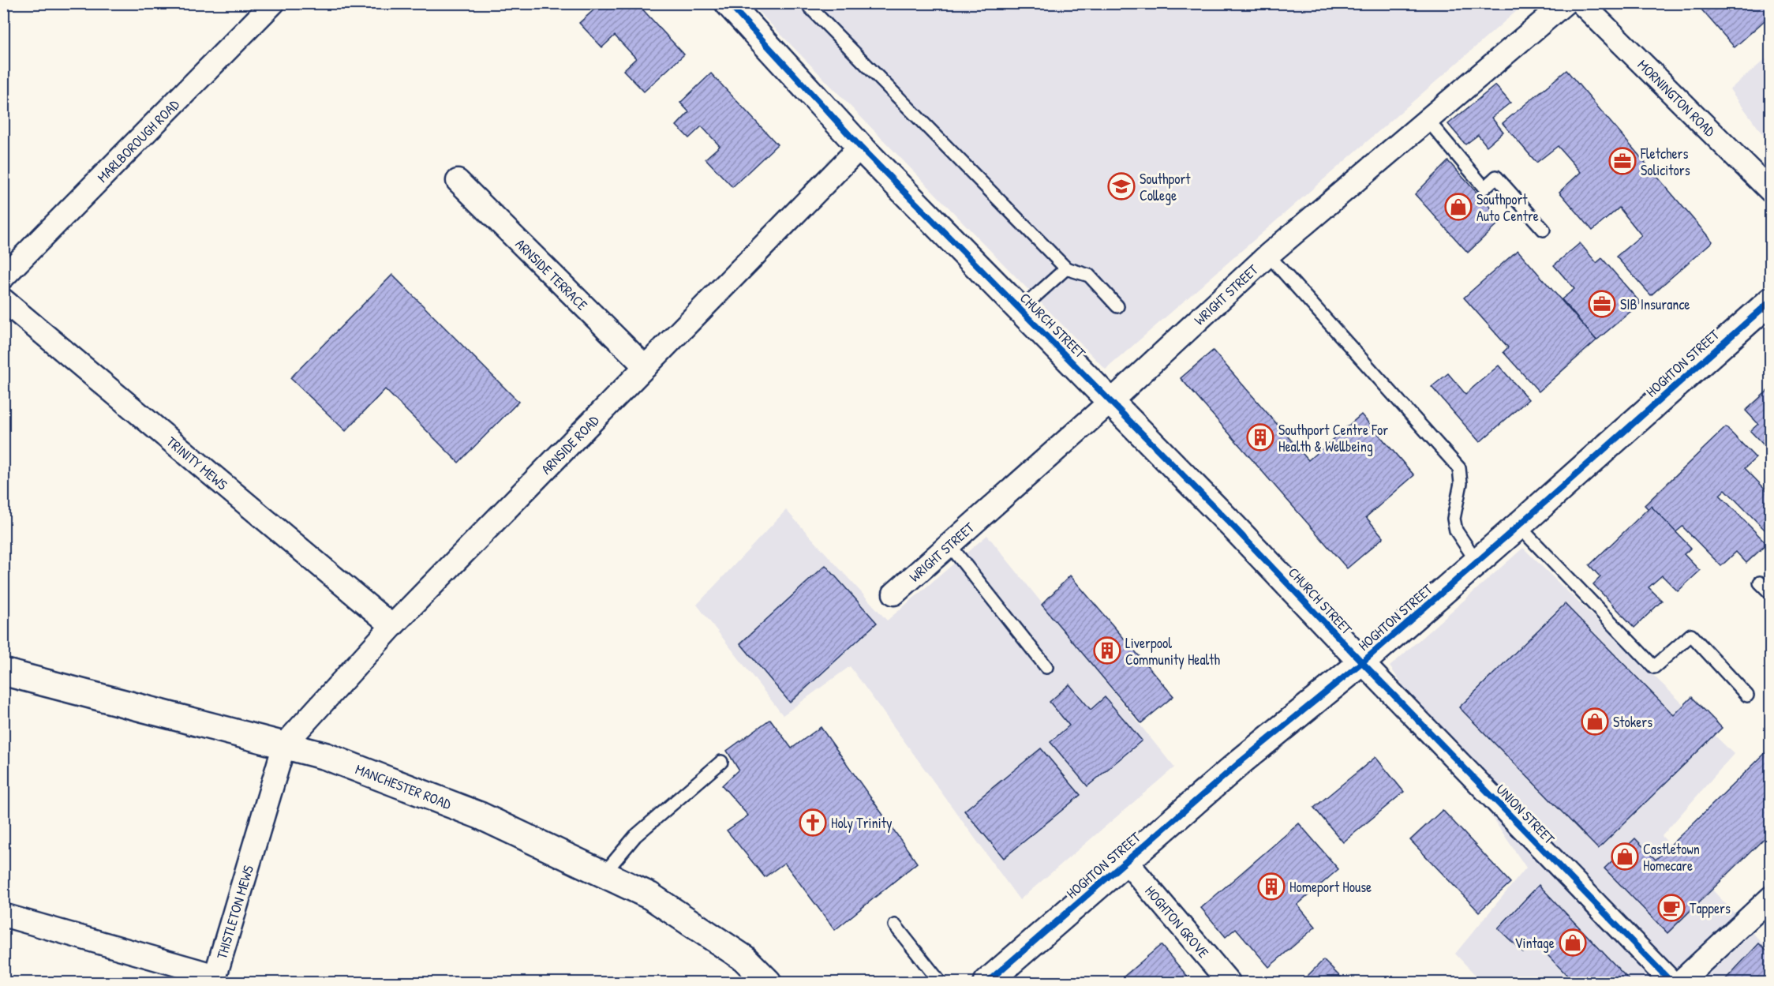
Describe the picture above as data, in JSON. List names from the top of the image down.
{
  "streets": {
    "street": [
      "MORNINGTON ROAD",
      "MARLBOROUGH ROAD",
      "ARNSIDE TERRACE",
      "WRIGHT STREET",
      "CHURCH STREET",
      "HOGHTON STREET",
      "ARNSIDE ROAD",
      "TRINITY MEWS",
      "MANCHESTER ROAD",
      "UNION STREET",
      "THISTLETON MEWS",
      "HOGHTON GROVE"
    ]
  },
  "crossings": [
    ["ARNSIDE TERRACE", "ARNSIDE ROAD"],
    ["WRIGHT STREET", "CHURCH STREET"],
    ["CHURCH STREET", "HOGHTON STREET"],
    ["CHURCH STREET", "ARNSIDE ROAD"],
    ["CHURCH STREET", "UNION STREET"],
    ["HOGHTON STREET", "UNION STREET"],
    ["HOGHTON STREET", "HOGHTON GROVE"],
    ["ARNSIDE ROAD", "TRINITY MEWS"],
    ["ARNSIDE ROAD", "MANCHESTER ROAD"],
    ["ARNSIDE ROAD", "THISTLETON MEWS"],
    ["MANCHESTER ROAD", "THISTLETON MEWS"]
  ],
  "places": {
    "office": ["Fletchers Solicitors", "SIB Insurance"],
    "school or university": ["Southport College"],
    "shop": [
      "Southport Auto Centre",
      "Stokers",
      "Castletown Homecare",
      "Vintage"
    ],
    "building": ["Southport Centre For Health & Wellbeing", "Liverpool Community Health", "Homeport House"],
    "church": ["Holy Trinity"],
    "cafe": ["Tappers"]
  }
}
